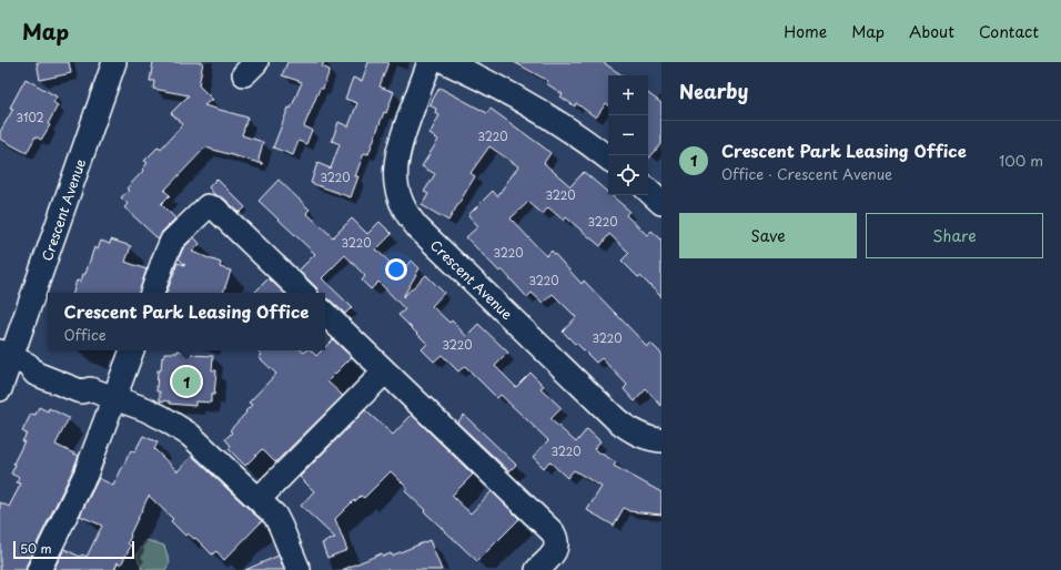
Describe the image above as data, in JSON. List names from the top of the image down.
{
  "streets": {
    "street": ["Crescent Avenue"]
  },
  "house_numbers": [
    "3102",
    "3220",
    "3220",
    "3220",
    "3220",
    "3220",
    "3220",
    "3220",
    "3220",
    "3220",
    "3220"
  ],
  "scale_bar": "50 m",
  "page": {
    "header": "Map",
    "nav": [
      "Home",
      "Map",
      "About",
      "Contact"
    ],
    "heading": "Nearby",
    "map_buttons": ["+", "−"],
    "list": [
      {
        "mark": "1",
        "name": "Crescent Park Leasing Office",
        "note": "Office · Crescent Avenue",
        "value": "100 m"
      }
    ],
    "buttons": ["Save", "Share"],
    "popup": ["Crescent Park Leasing Office", "Office"],
    "pins": "1",
    "scale": "50 m"
  }
}
